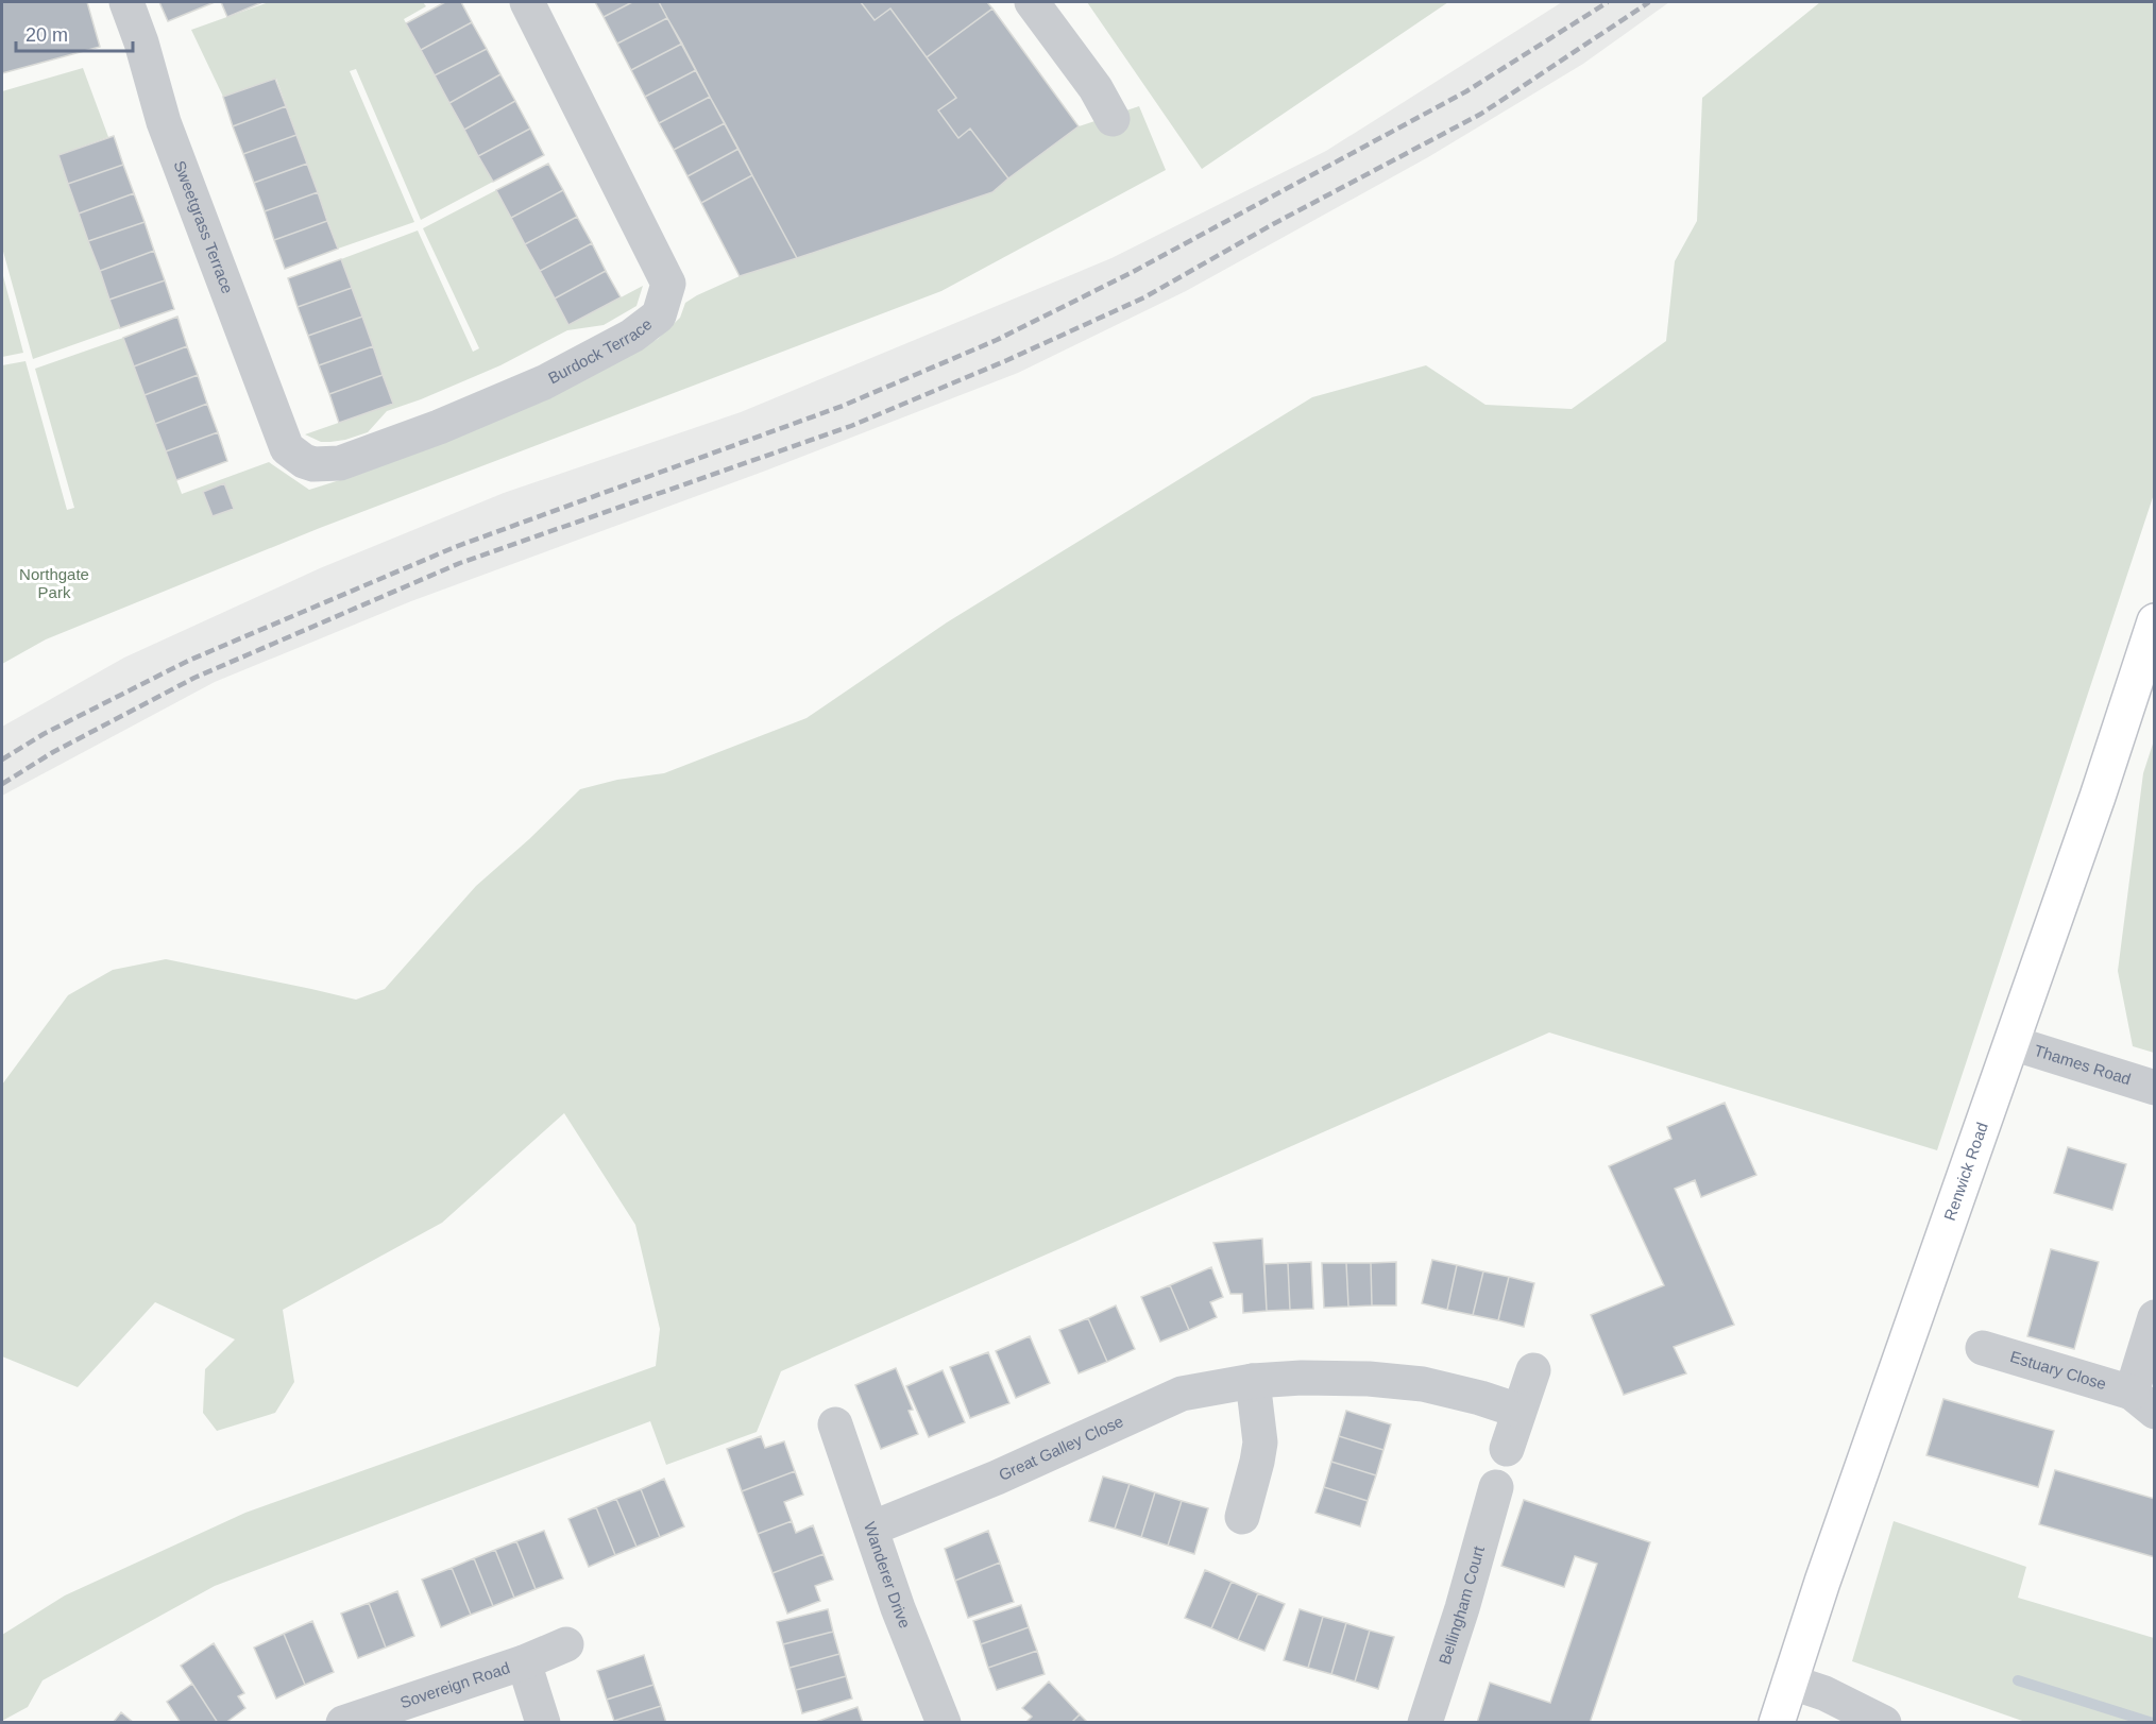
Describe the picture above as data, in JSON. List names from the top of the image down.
{
  "streets": {
    "street": [
      "Sweetgrass Terrace",
      "Burdock Terrace",
      "Thames Road",
      "Renwick Road",
      "Estuary Close",
      "Great Galley Close",
      "Wanderer Drive",
      "Bellingham Court",
      "Sovereign Road"
    ]
  },
  "crossings": [
    ["Sweetgrass Terrace", "Burdock Terrace"],
    ["Thames Road", "Renwick Road"],
    ["Great Galley Close", "Wanderer Drive"]
  ],
  "parks": ["Northgate Park"],
  "scale_bar": "20 m"
}
